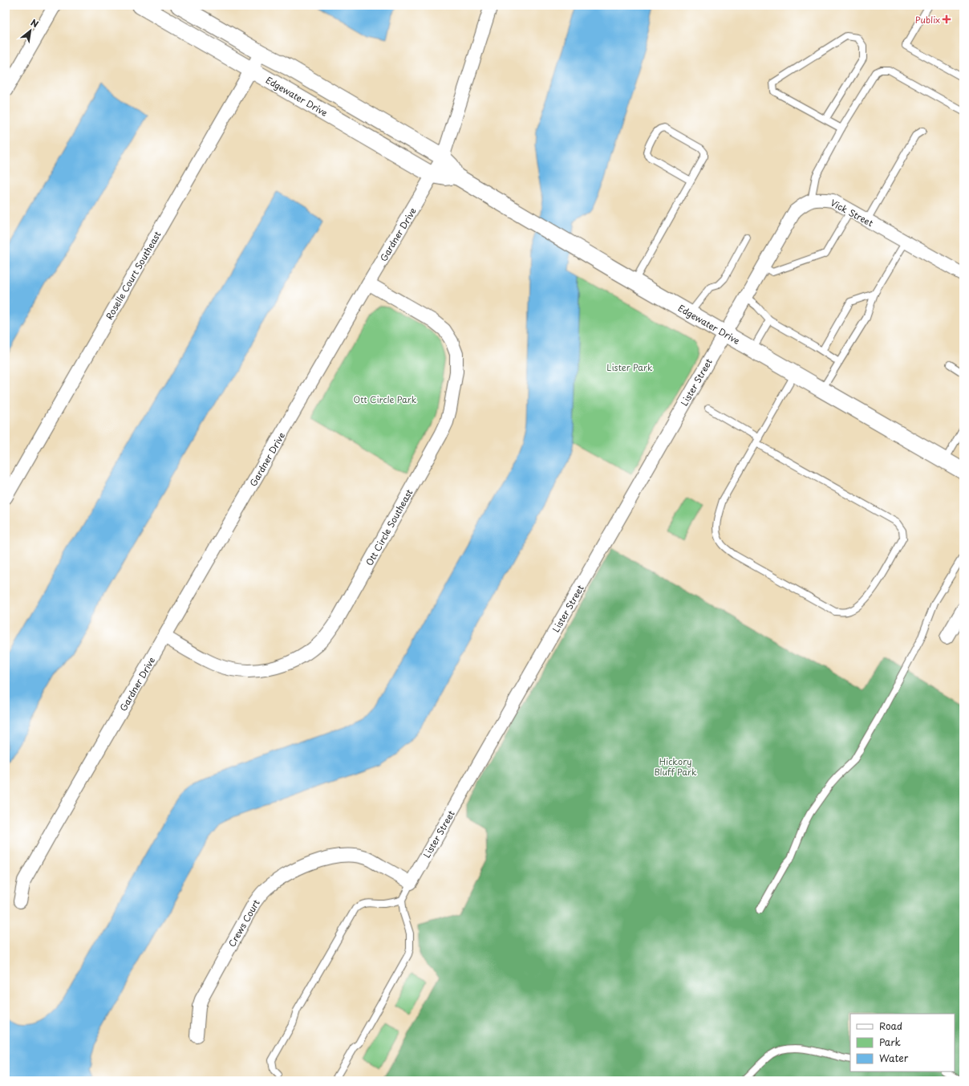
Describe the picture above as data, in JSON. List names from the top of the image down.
{
  "streets": {
    "street": [
      "Edgewater Drive",
      "Vick Street",
      "Gardner Drive",
      "Roselle Court Southeast",
      "Lister Street",
      "Ott Circle Southeast",
      "Crews Court"
    ]
  },
  "crossings": [
    ["Edgewater Drive", "Vick Street"],
    ["Edgewater Drive", "Gardner Drive"],
    ["Edgewater Drive", "Roselle Court Southeast"],
    ["Edgewater Drive", "Lister Street"],
    ["Vick Street", "Lister Street"],
    ["Gardner Drive", "Ott Circle Southeast"],
    ["Lister Street", "Crews Court"]
  ],
  "parks": ["Lister Park", "Ott Circle Park", "Hickory Bluff Park"],
  "places": {
    "health": ["Publix"]
  },
  "legend": ["Road", "Park", "Water"],
  "north": "top right"
}
